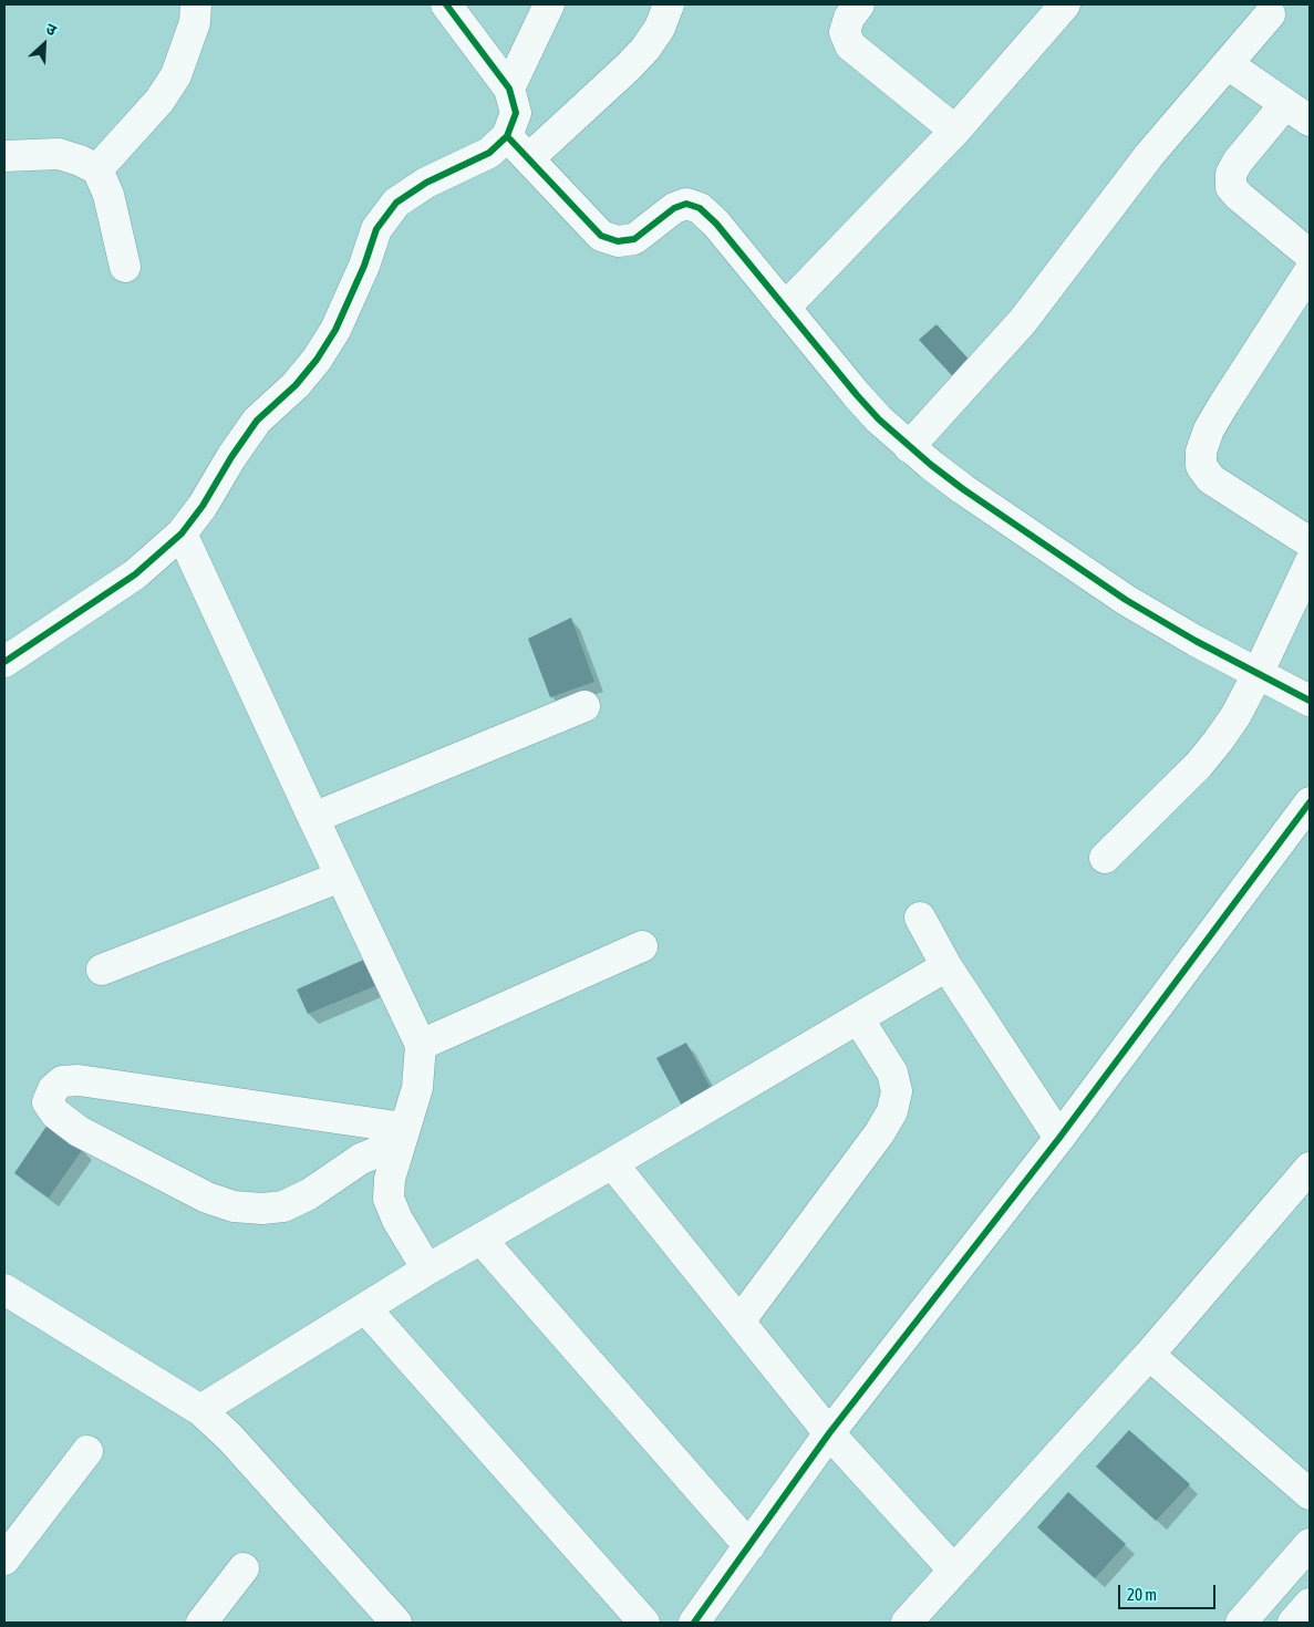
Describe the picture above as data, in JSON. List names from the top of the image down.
{
  "scale_bar": "20 m",
  "north": "top right"
}
